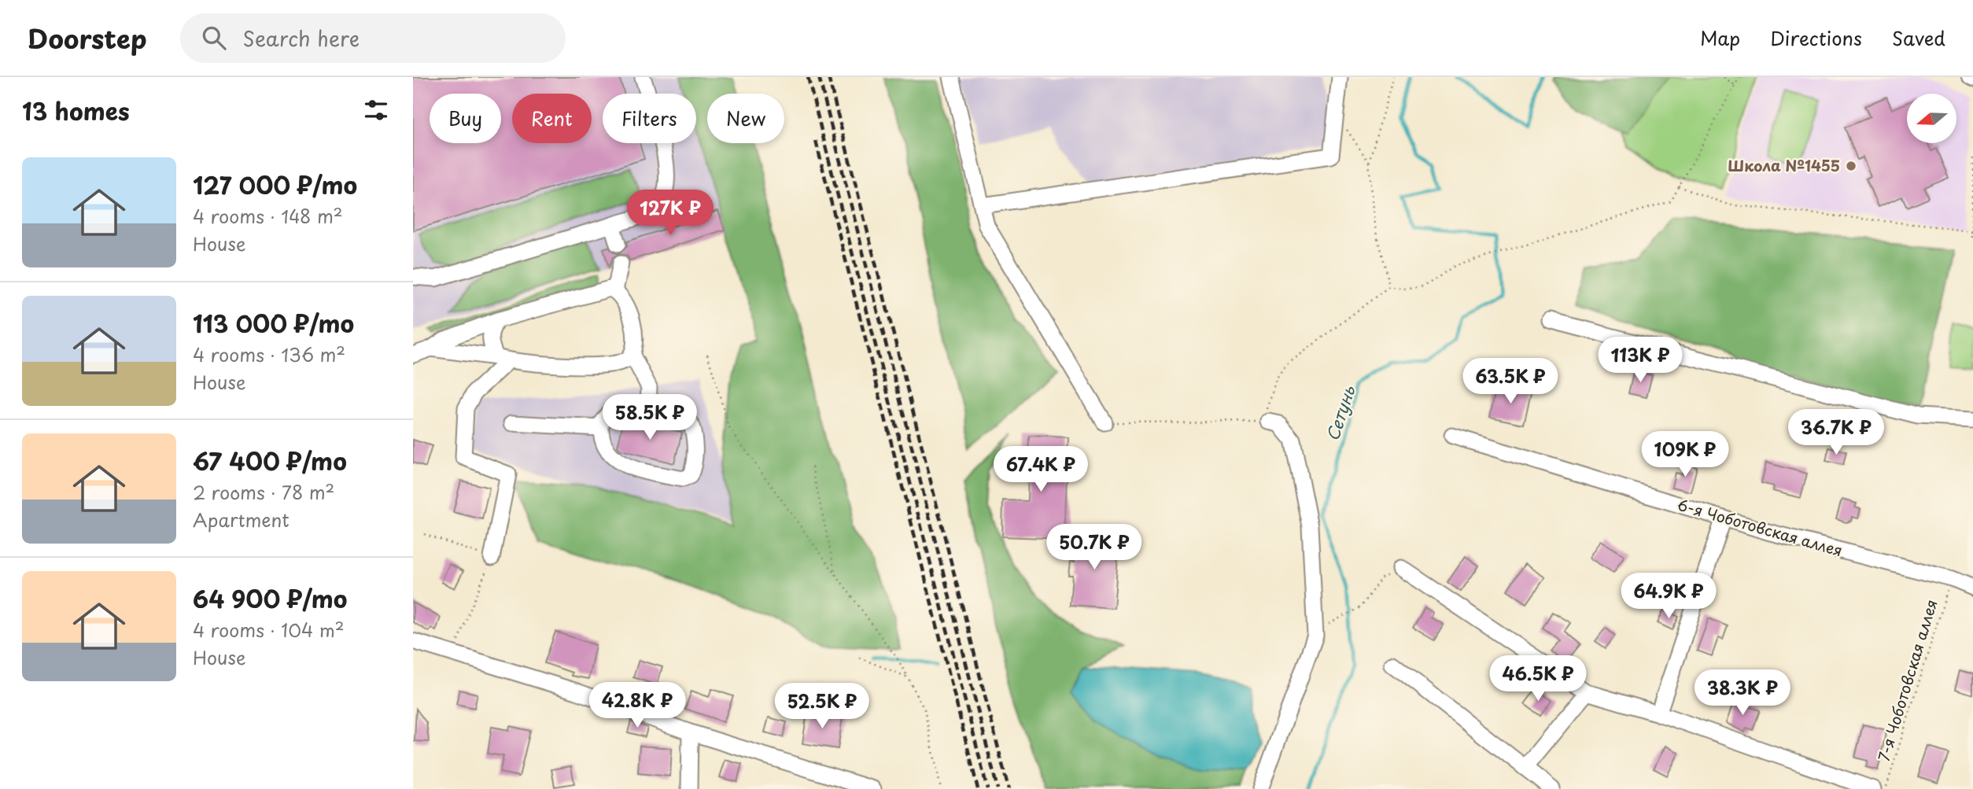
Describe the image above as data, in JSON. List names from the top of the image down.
{
  "streets": {
    "street": ["6-я Чоботовская аллея"],
    "path": ["7-я Чоботовская аллея"]
  },
  "crossings": [
    ["6-я Чоботовская аллея", "7-я Чоботовская аллея"]
  ],
  "water": ["Сетунь"],
  "places": ["Школа №1455"],
  "north": "left",
  "page": {
    "header": "Doorstep",
    "search": "Search here",
    "nav": ["Map", "Directions", "Saved"],
    "heading": "13 homes",
    "chip": [
      "Buy",
      "Rent",
      "Filters",
      "New"
    ],
    "list": [
      {
        "name": "127 000 ₽/mo",
        "note": "4 rooms · 148 m² · House"
      },
      {
        "name": "113 000 ₽/mo",
        "note": "4 rooms · 136 m² · House"
      },
      {
        "name": "67 400 ₽/mo",
        "note": "2 rooms · 78 m² · Apartment"
      },
      {
        "name": "64 900 ₽/mo",
        "note": "4 rooms · 104 m² · House"
      }
    ],
    "price": [
      "127K ₽",
      "113K ₽",
      "63.5K ₽",
      "58.5K ₽",
      "36.7K ₽",
      "109K ₽",
      "67.4K ₽",
      "50.7K ₽",
      "64.9K ₽",
      "46.5K ₽",
      "38.3K ₽",
      "42.8K ₽",
      "52.5K ₽"
    ]
  }
}
